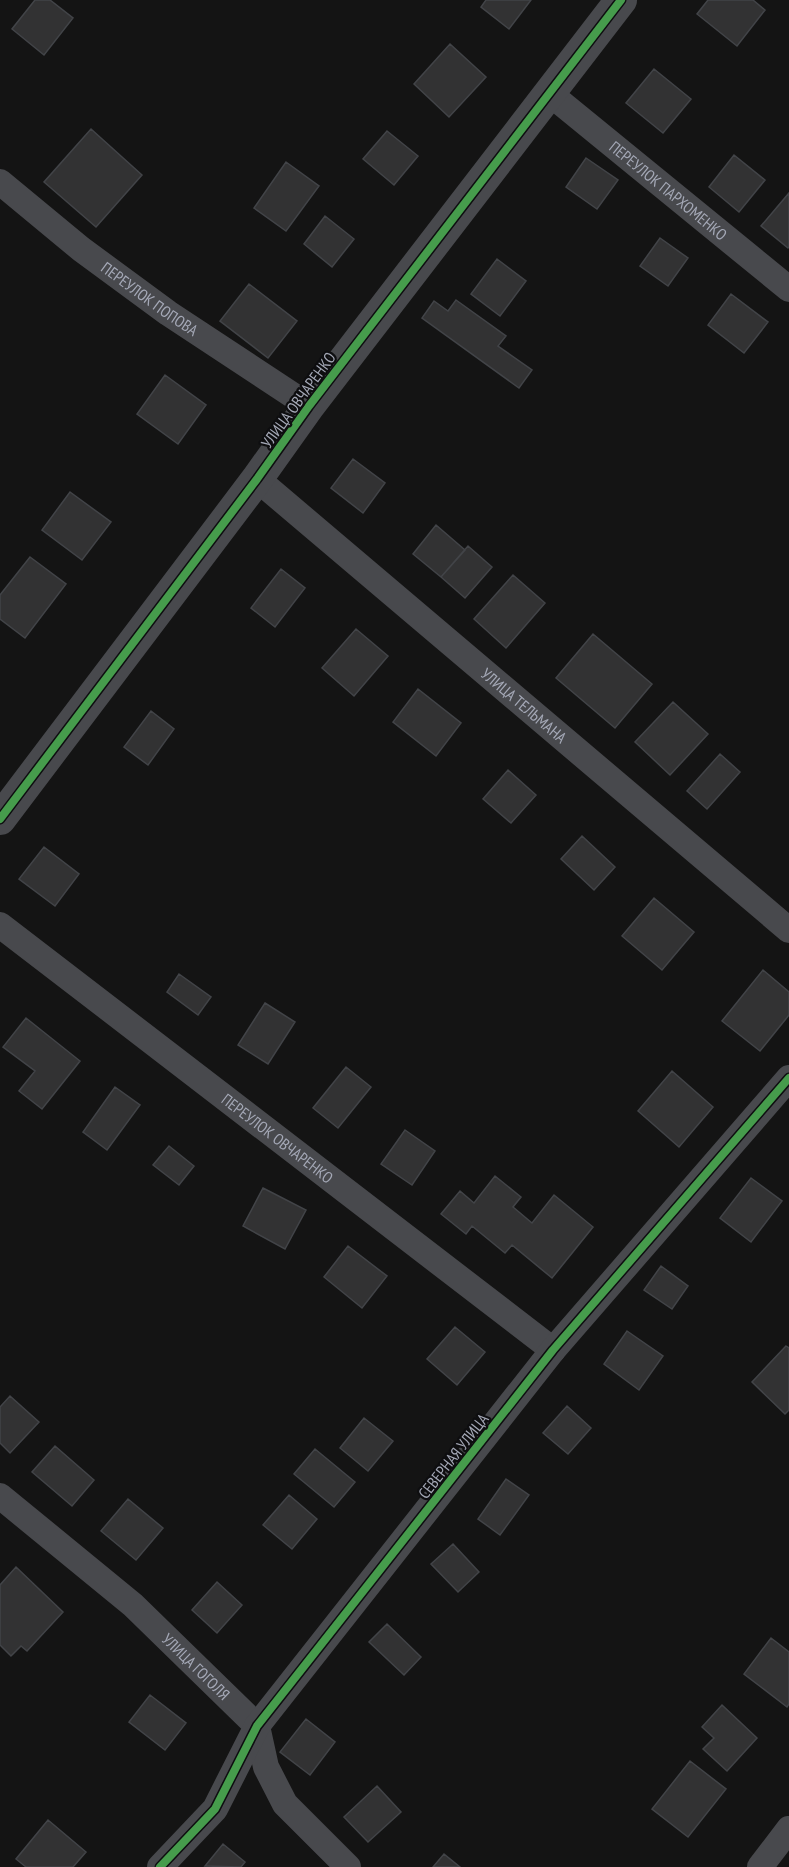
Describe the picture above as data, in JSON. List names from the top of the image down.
{
  "streets": {
    "street": [
      "ПЕРЕУЛОК ПАРХОМЕНКО",
      "ПЕРЕУЛОК ПОПОВА",
      "УЛИЦА ОВЧАРЕНКО",
      "УЛИЦА ТЕЛЬМАНА",
      "ПЕРЕУЛОК ОВЧАРЕНКО",
      "СЕВЕРНАЯ УЛИЦА",
      "УЛИЦА ГОГОЛЯ"
    ]
  },
  "crossings": [
    ["ПЕРЕУЛОК ПАРХОМЕНКО", "УЛИЦА ОВЧАРЕНКО"],
    ["ПЕРЕУЛОК ПОПОВА", "УЛИЦА ОВЧАРЕНКО"],
    ["УЛИЦА ОВЧАРЕНКО", "УЛИЦА ТЕЛЬМАНА"],
    ["ПЕРЕУЛОК ОВЧАРЕНКО", "СЕВЕРНАЯ УЛИЦА"],
    ["СЕВЕРНАЯ УЛИЦА", "УЛИЦА ГОГОЛЯ"]
  ]
}
